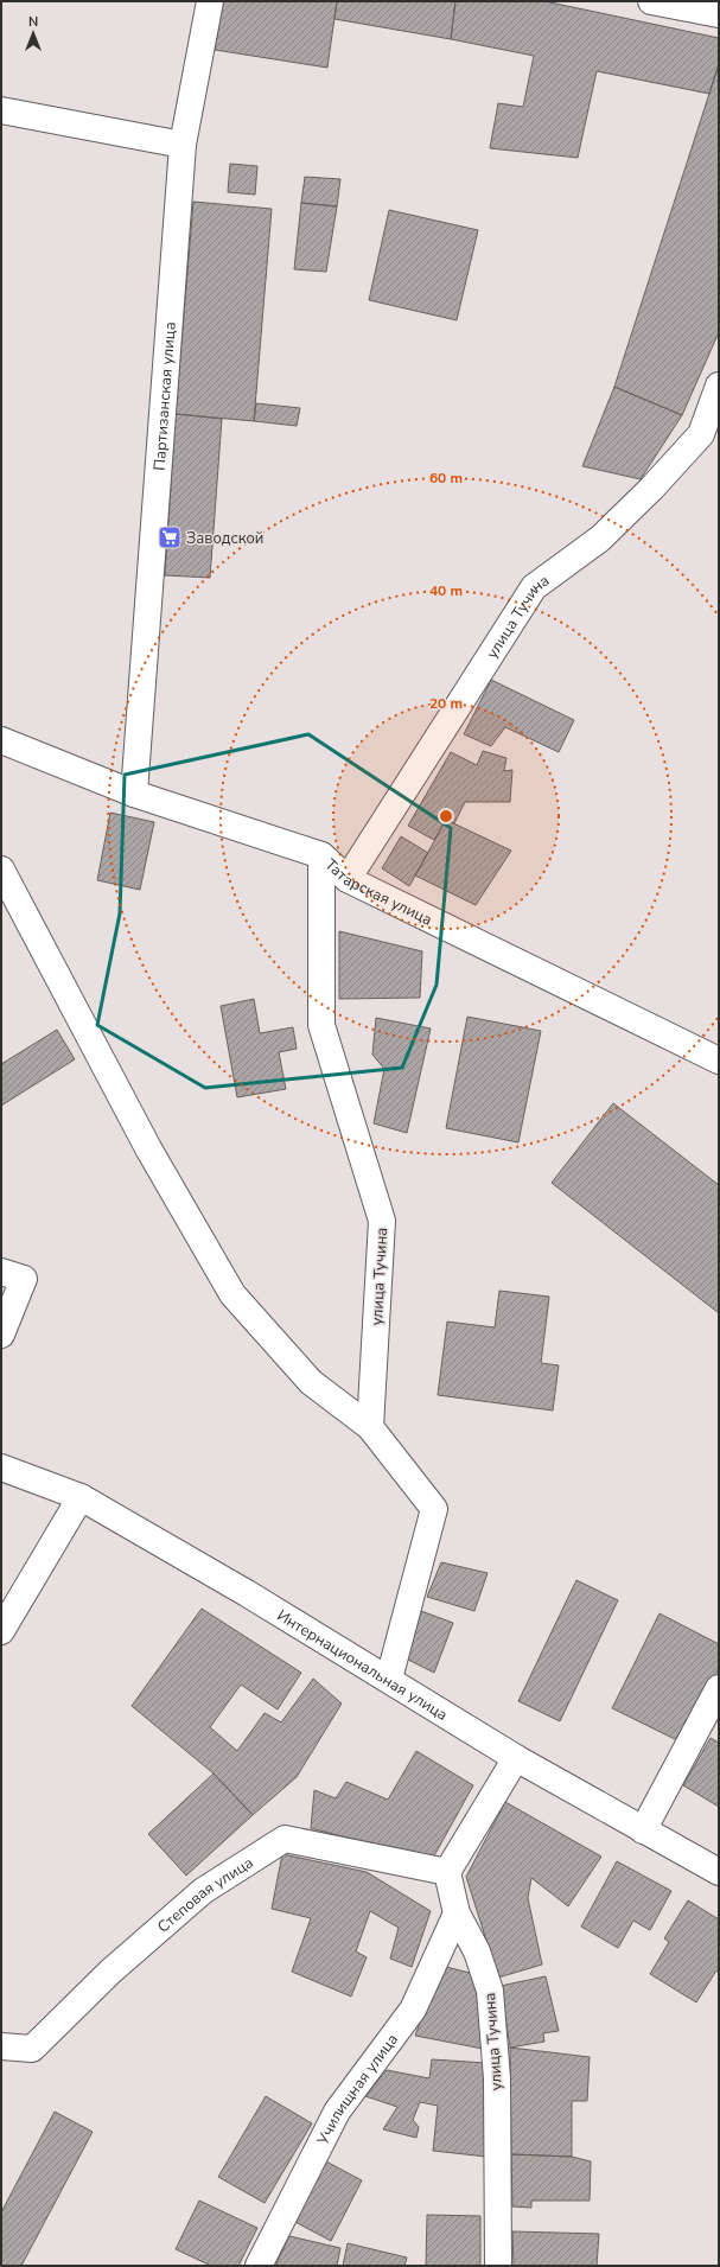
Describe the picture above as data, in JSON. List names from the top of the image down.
{
  "streets": {
    "street": [
      "Партизанская улица",
      "улица Тучина",
      "Татарская улица",
      "Интернациональная улица",
      "Степовая улица",
      "Училищная улица"
    ]
  },
  "crossings": [
    ["Партизанская улица", "Татарская улица"],
    ["улица Тучина", "Татарская улица"],
    ["улица Тучина", "Степовая улица"],
    ["улица Тучина", "Училищная улица"]
  ],
  "places": {
    "supermarket": ["Заводской"]
  },
  "north": "top",
  "rings": ["60 m", "40 m", "20 m"]
}
